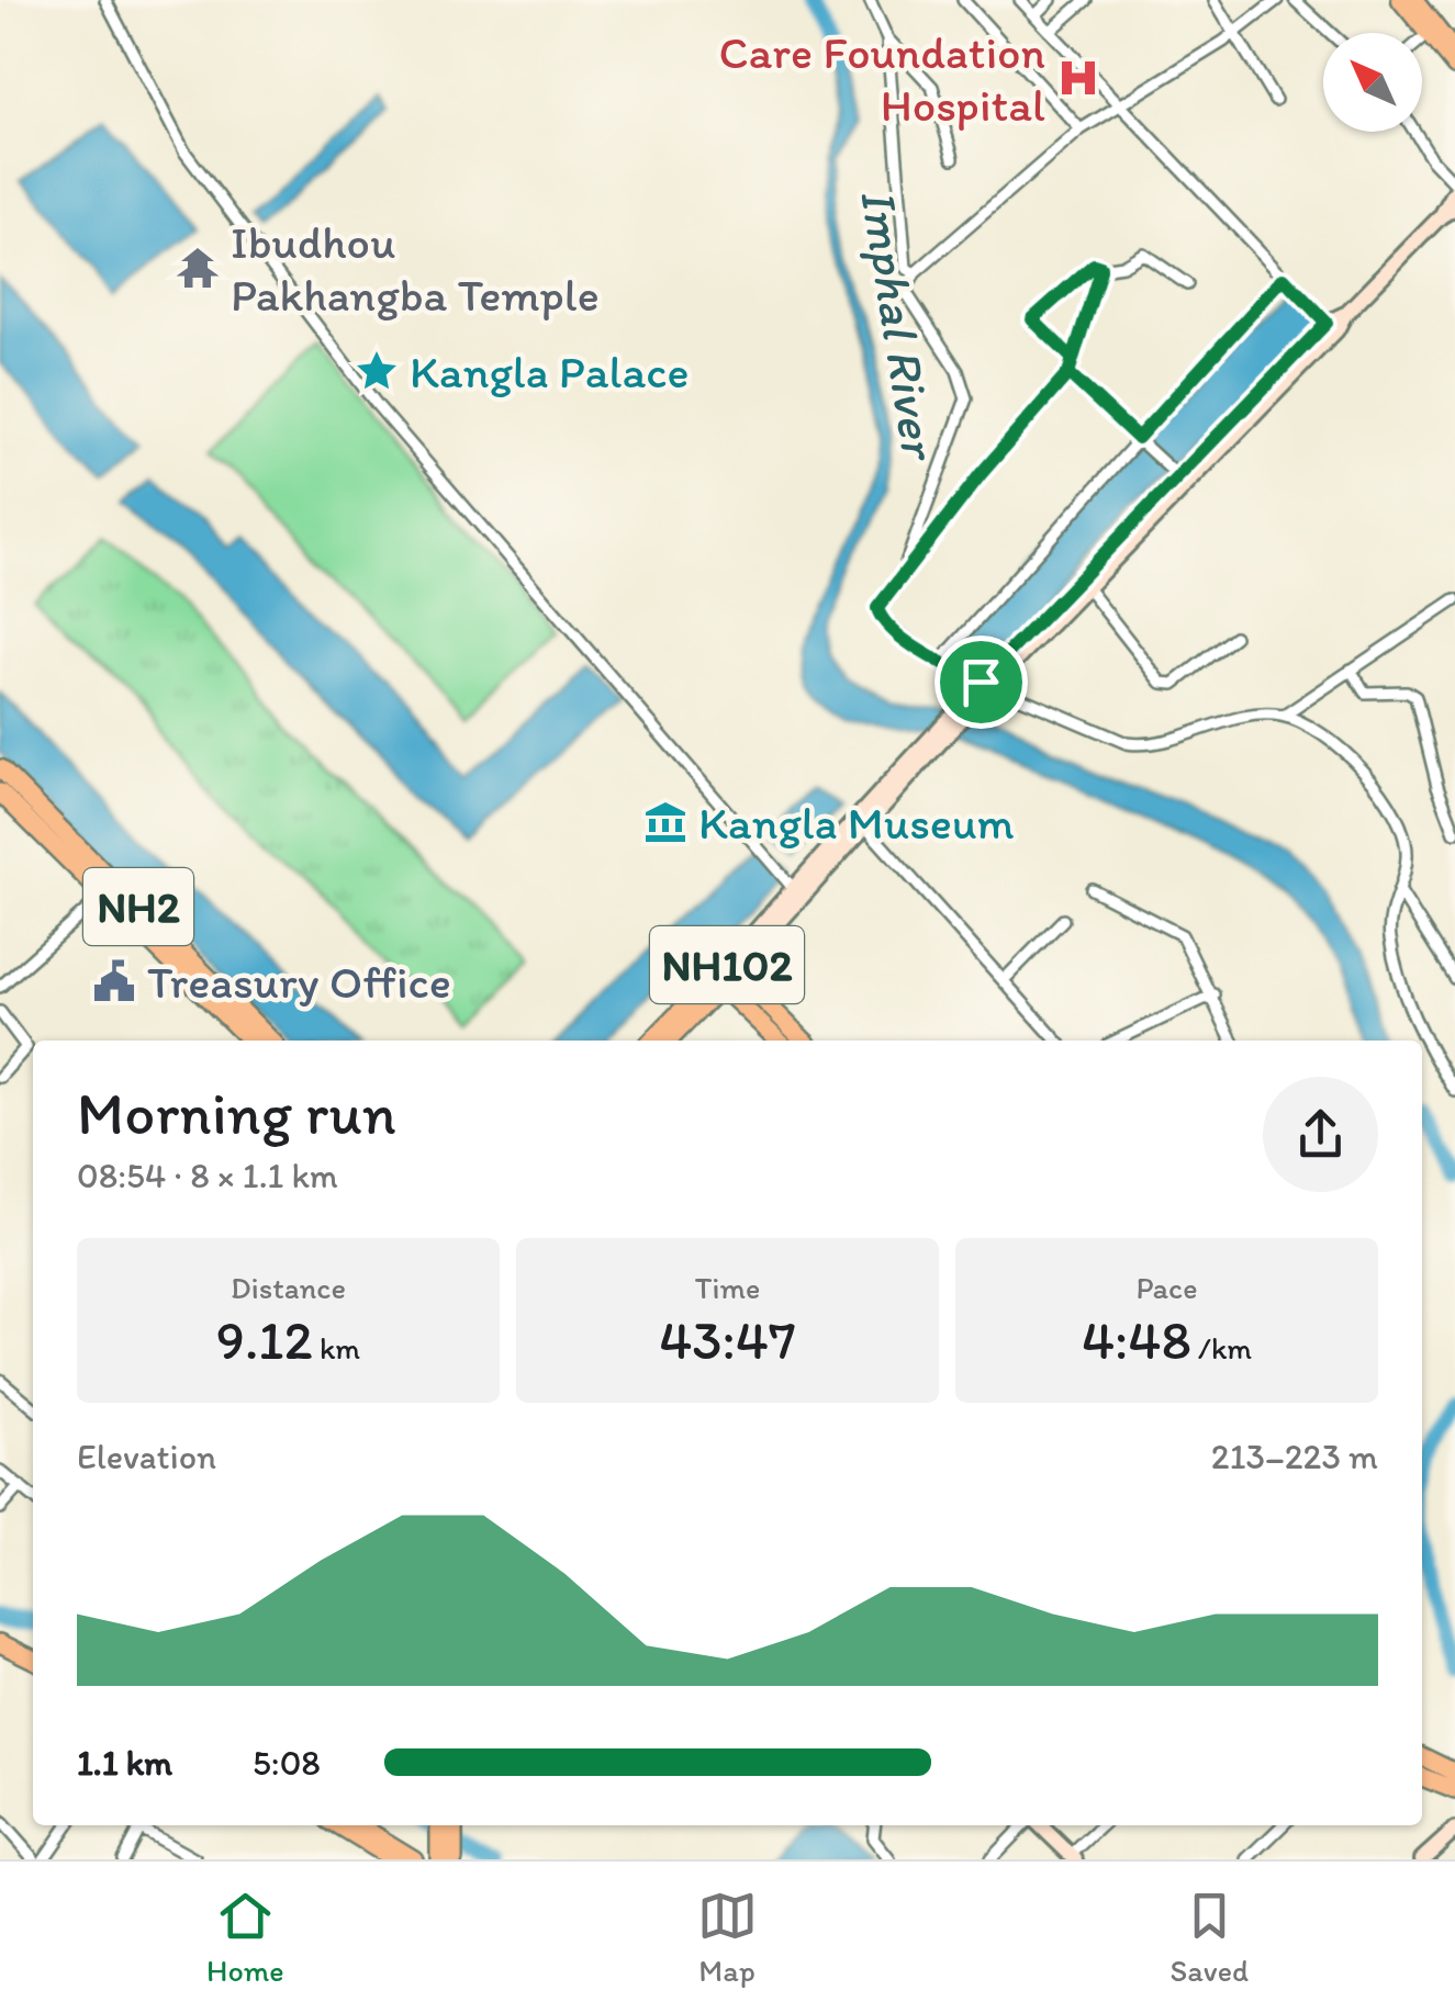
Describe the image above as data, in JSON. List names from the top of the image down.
{
  "streets": {
    "highway": ["NH2", "NH102"]
  },
  "water": ["Imphal River"],
  "places": {
    "hospital": ["Care Foundation Hospital"],
    "temple": ["Ibudhou Pakhangba Temple"],
    "place": ["Kangla Palace"],
    "museum": ["Kangla Museum"],
    "public building": ["Treasury Office"]
  },
  "north": "top left",
  "page": {
    "heading": ["Morning run", "08:54 · 8 × 1.1 km"],
    "stats": [
      ["Distance", "9.12 km"],
      ["Time", "43:47"],
      ["Pace", "4:48 /km"]
    ],
    "chart": ["Elevation", "213–223 m"],
    "list": [
      {
        "name": "1.1 km",
        "note": "5:08"
      }
    ],
    "tabs": ["Home", "Map", "Saved"]
  }
}
